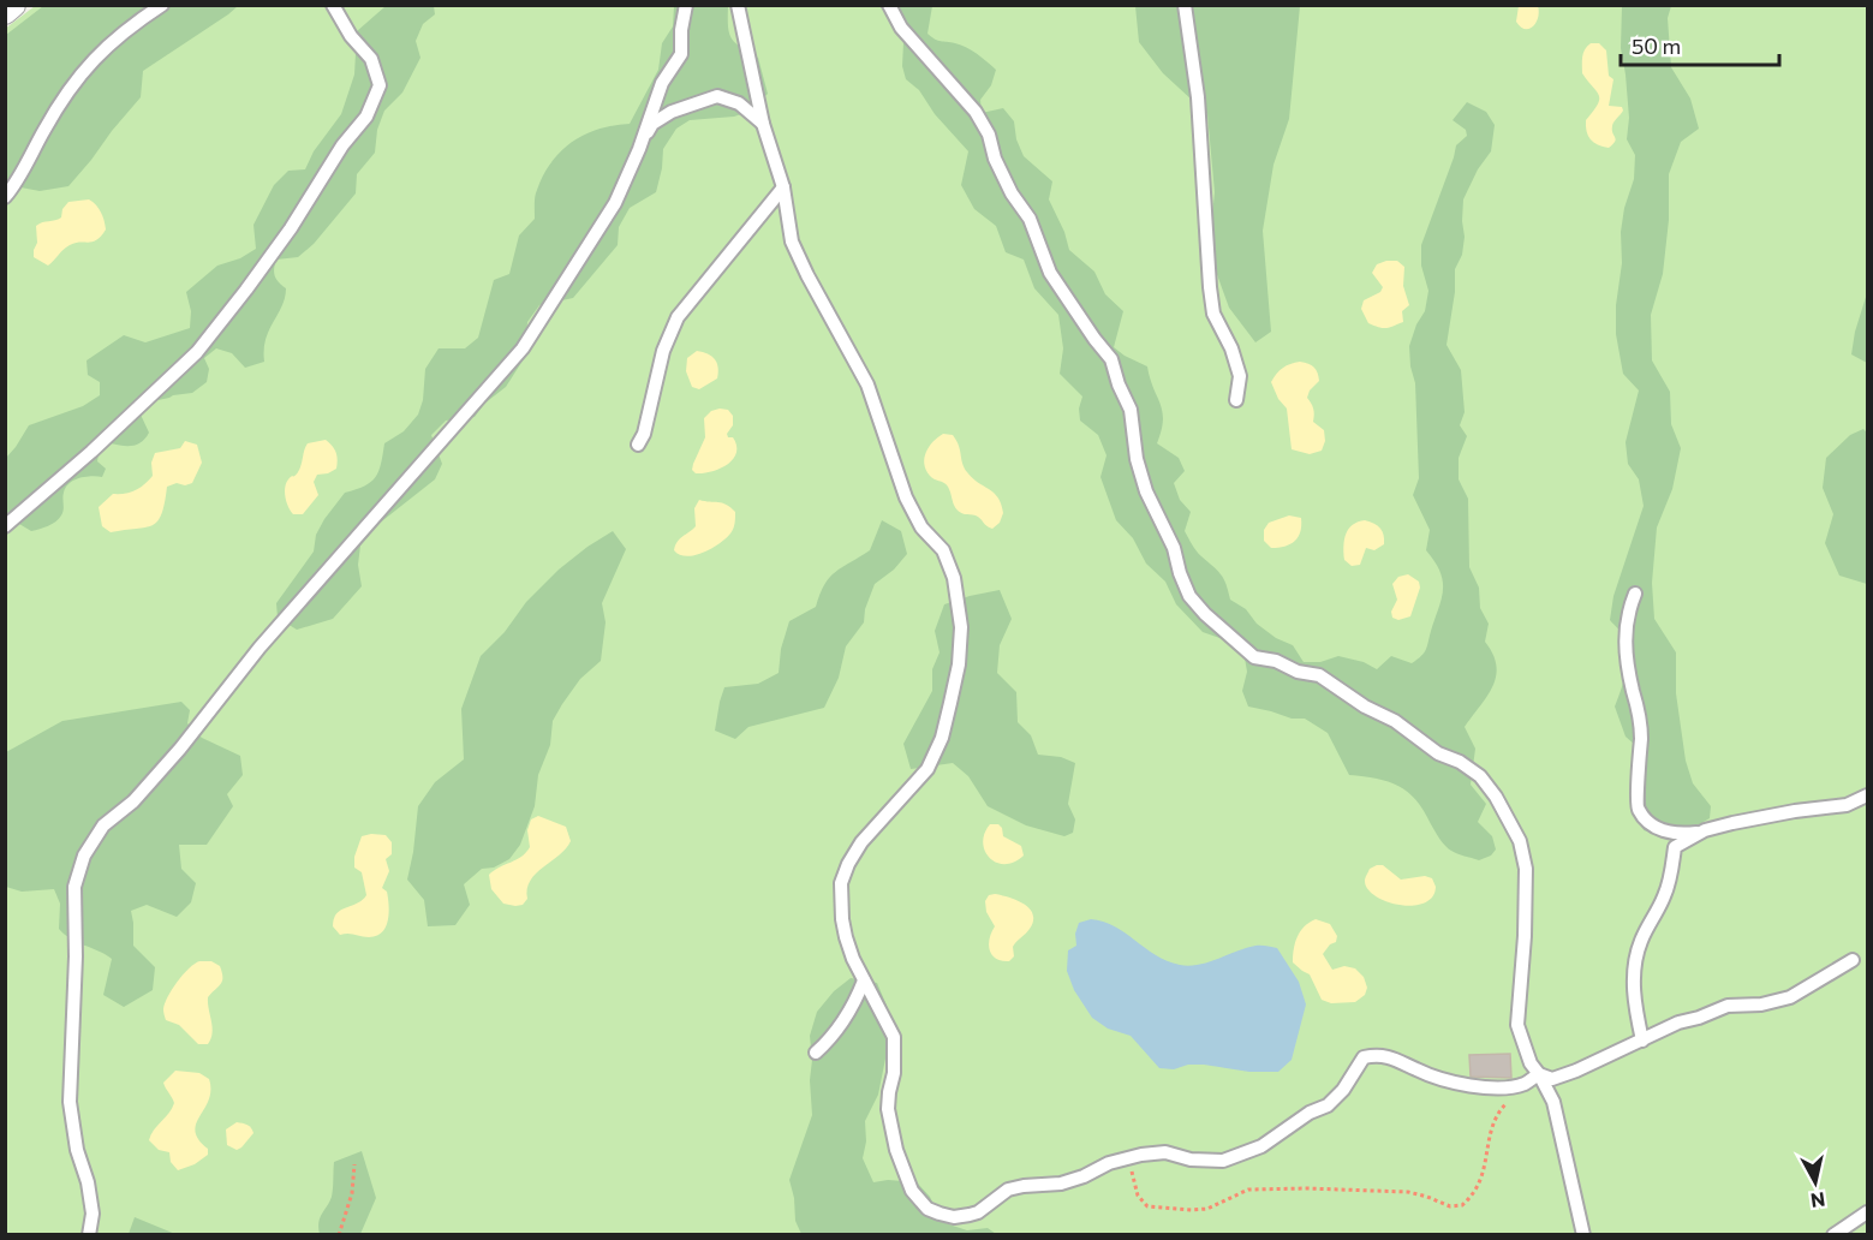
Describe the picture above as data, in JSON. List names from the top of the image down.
{
  "scale_bar": "50 m",
  "north": "bottom"
}
